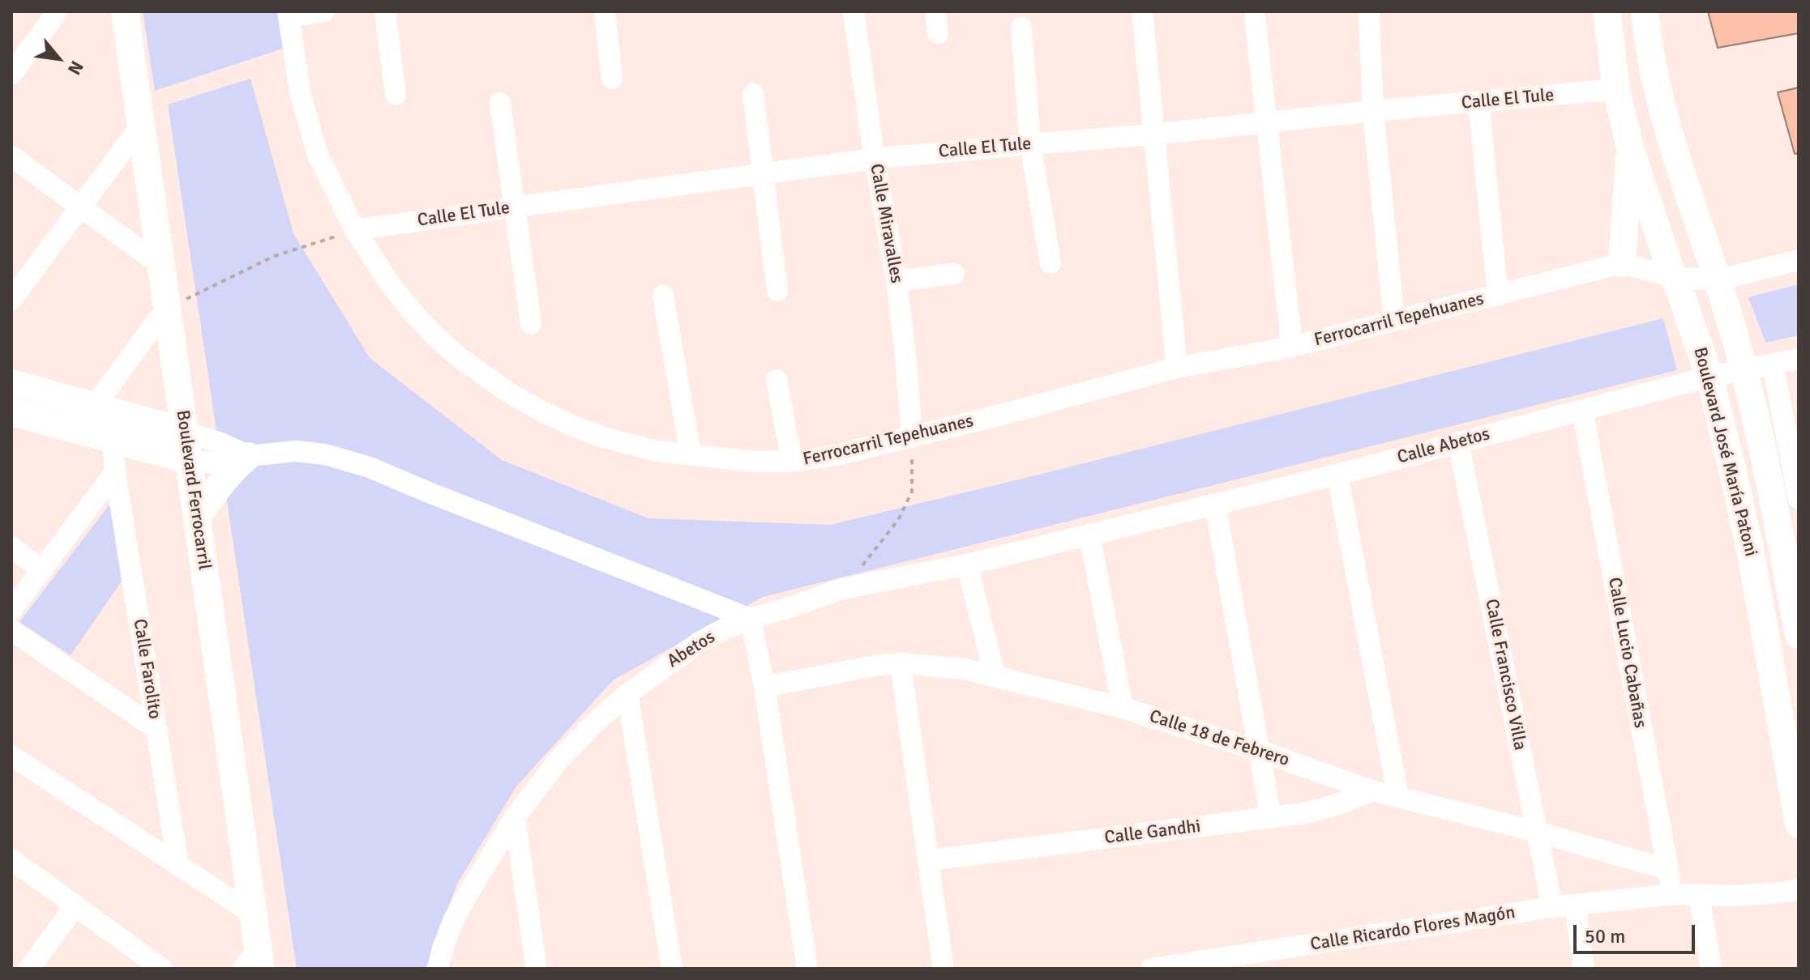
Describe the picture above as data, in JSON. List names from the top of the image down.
{
  "streets": {
    "main road": ["Boulevard José María Patoni", "Boulevard Ferrocarril"],
    "street": [
      "Calle El Tule",
      "Calle Miravalles",
      "Ferrocarril Tepehuanes",
      "Calle Abetos",
      "Abetos",
      "Calle Lucio Cabañas",
      "Calle Farolito",
      "Calle Francisco Villa",
      "Calle 18 de Febrero",
      "Calle Gandhi",
      "Calle Ricardo Flores Magón"
    ]
  },
  "crossings": [
    ["Calle El Tule", "Calle Miravalles"],
    ["Calle El Tule", "Ferrocarril Tepehuanes"],
    ["Calle El Tule", "Boulevard José María Patoni"],
    ["Calle Miravalles", "Ferrocarril Tepehuanes"],
    ["Ferrocarril Tepehuanes", "Boulevard José María Patoni"],
    ["Calle Abetos", "Boulevard José María Patoni"],
    ["Calle Abetos", "Abetos"],
    ["Calle Abetos", "Calle Lucio Cabañas"],
    ["Calle Abetos", "Calle Francisco Villa"],
    ["Calle Lucio Cabañas", "Calle 18 de Febrero"],
    ["Calle Lucio Cabañas", "Calle Ricardo Flores Magón"],
    ["Calle Francisco Villa", "Calle 18 de Febrero"],
    ["Calle Francisco Villa", "Calle Ricardo Flores Magón"],
    ["Calle 18 de Febrero", "Calle Gandhi"]
  ],
  "scale_bar": "50 m",
  "north": "bottom right"
}
